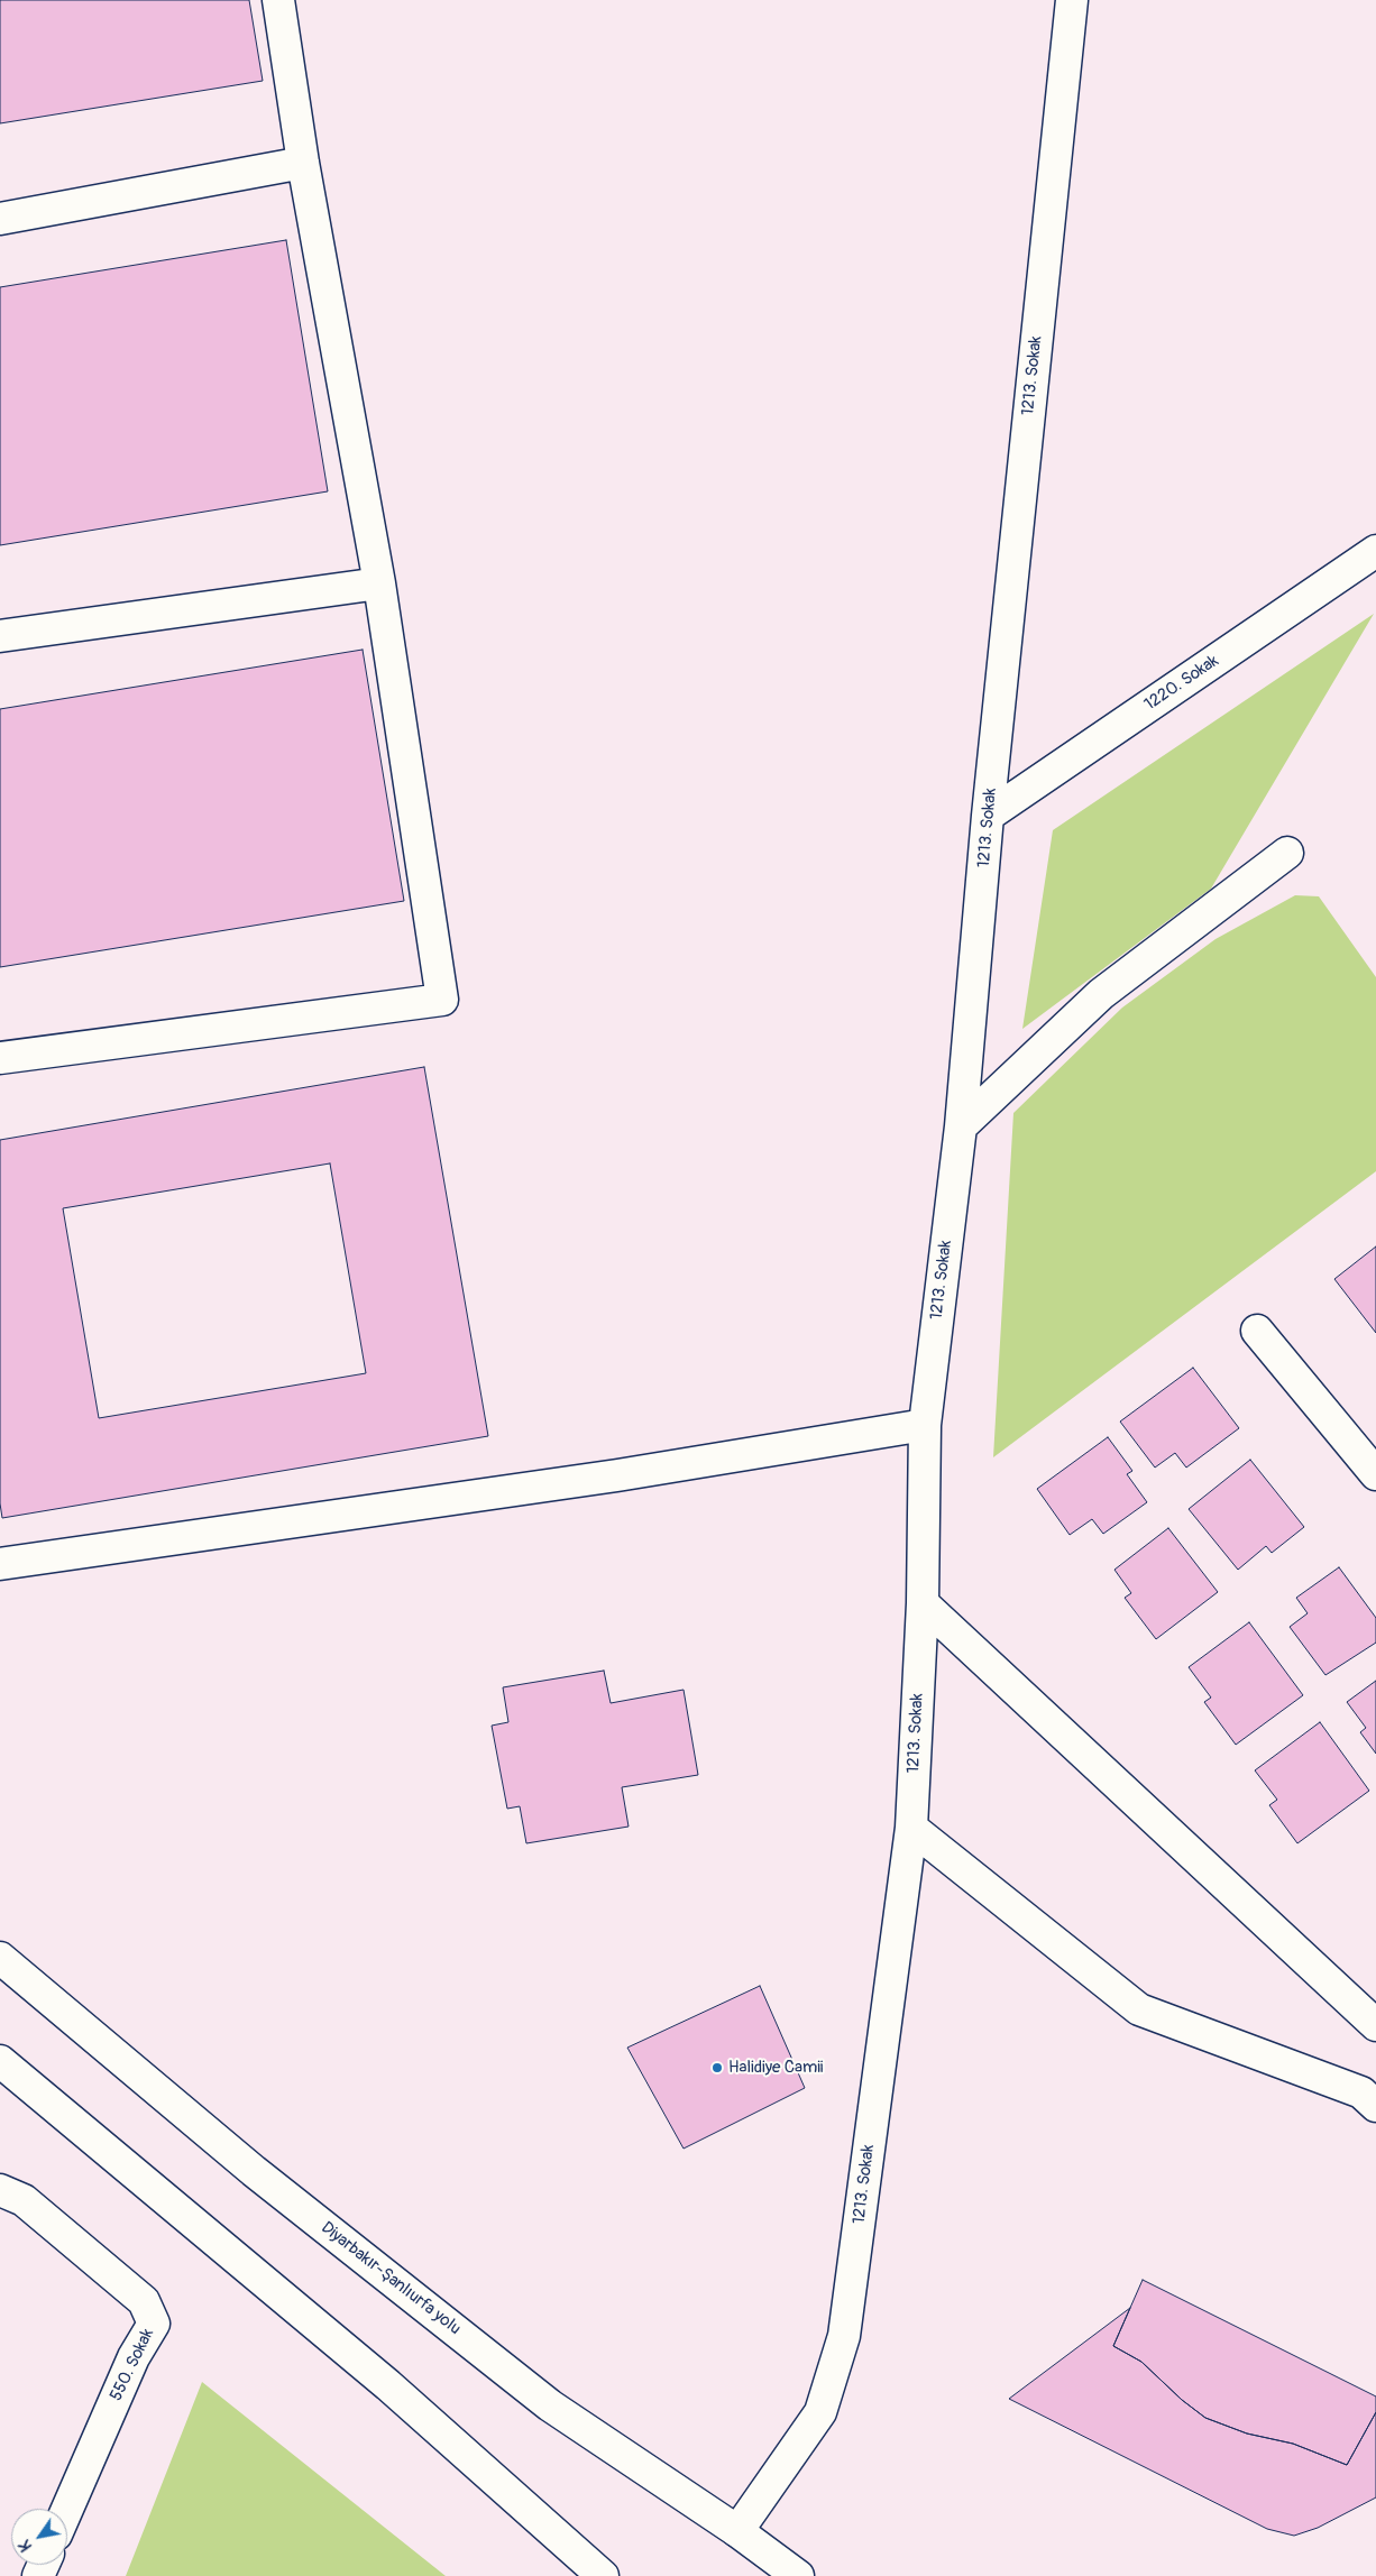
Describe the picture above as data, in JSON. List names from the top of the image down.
{
  "streets": {
    "main road": [
      "1213. Sokak",
      "1220. Sokak",
      "Diyarbakır-Şanlıurfa yolu",
      "550. Sokak"
    ]
  },
  "crossings": [
    ["1213. Sokak", "1220. Sokak"],
    ["1213. Sokak", "Diyarbakır-Şanlıurfa yolu"]
  ],
  "places": ["Halidiye Camii"],
  "north": "bottom left"
}
